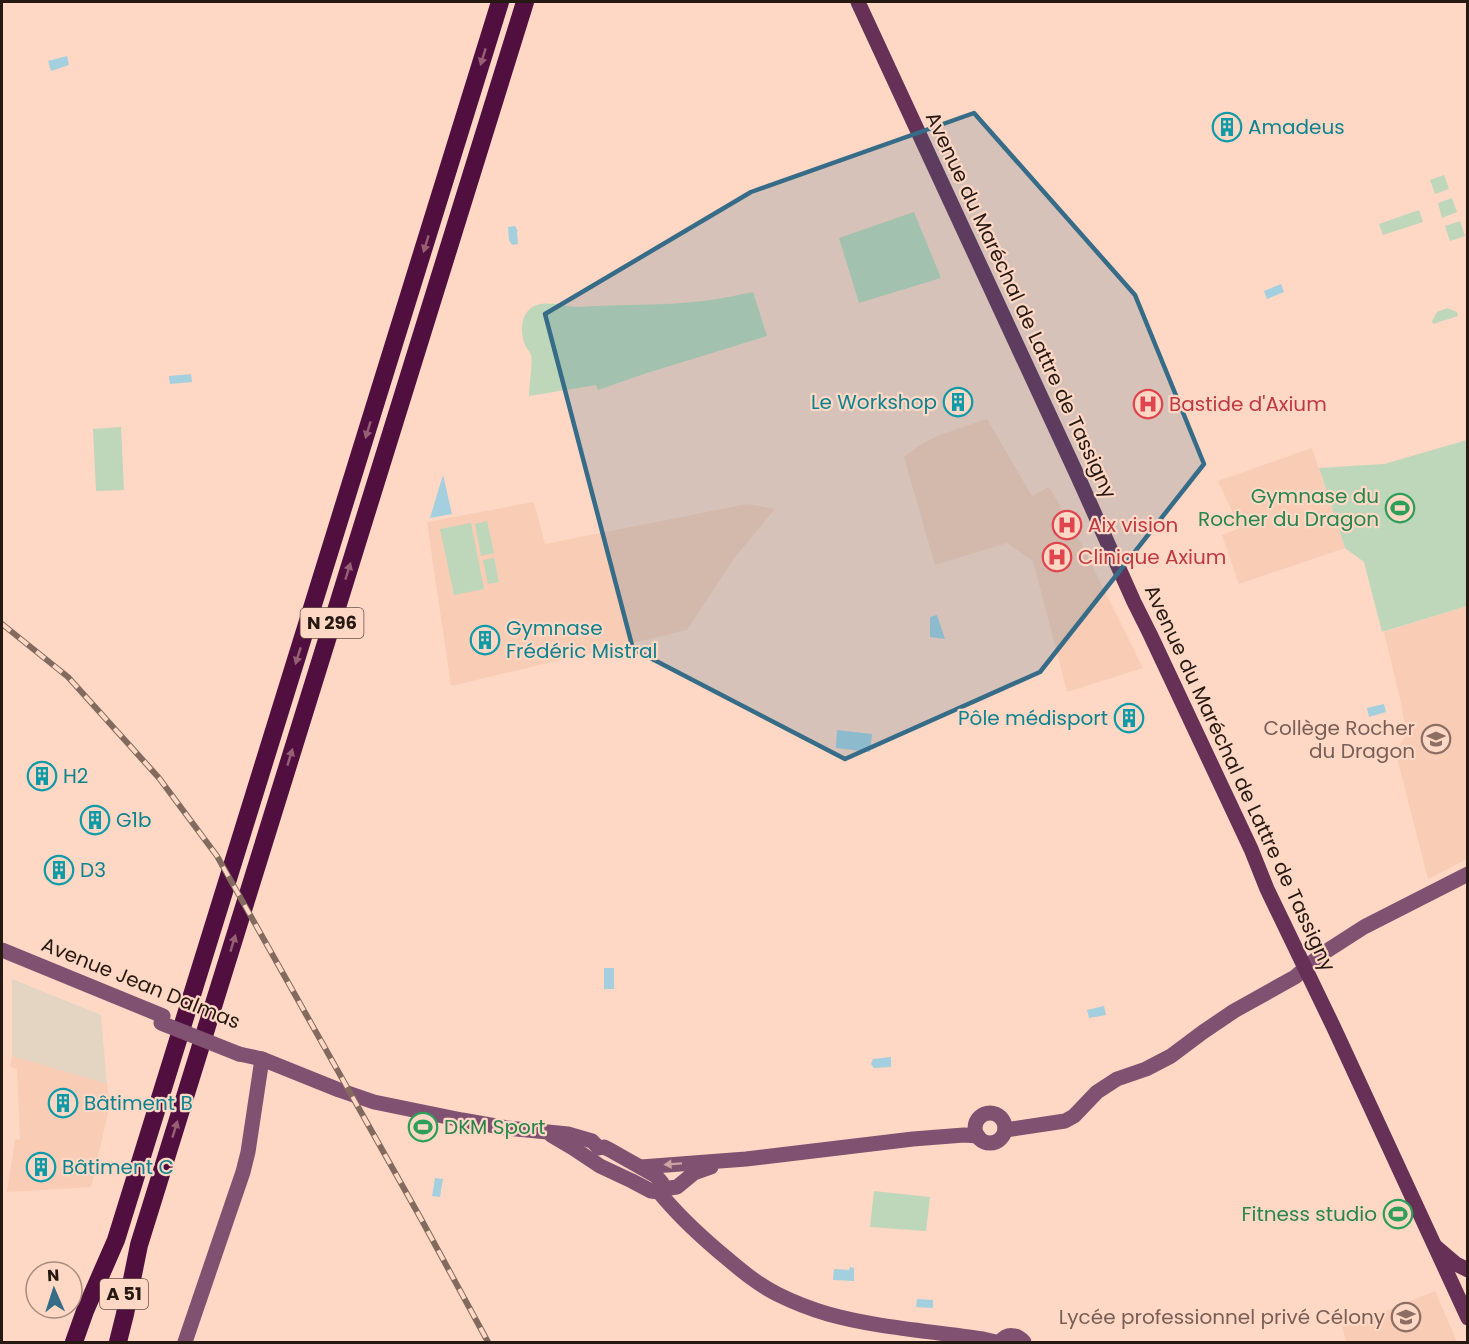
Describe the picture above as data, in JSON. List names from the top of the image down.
{
  "streets": {
    "highway": ["N 296", "A 51"],
    "main road": ["Avenue du Maréchal de Lattre de Tassigny"],
    "street": ["Avenue Jean Dalmas"]
  },
  "crossings": [
    ["N 296", "A 51"]
  ],
  "places": {
    "building": [
      "Amadeus",
      "Le Workshop",
      "Gymnase Frédéric Mistral",
      "Pôle médisport",
      "H2",
      "G1b",
      "D3",
      "Bâtiment B",
      "Bâtiment C"
    ],
    "hospital": ["Bastide d'Axium", "Aix vision", "Clinique Axium"],
    "sports": ["Gymnase du Rocher du Dragon", "DKM Sport", "Fitness studio"],
    "school or university": ["Collège Rocher du Dragon", "Lycée professionnel privé Célony"]
  },
  "north": "top"
}
